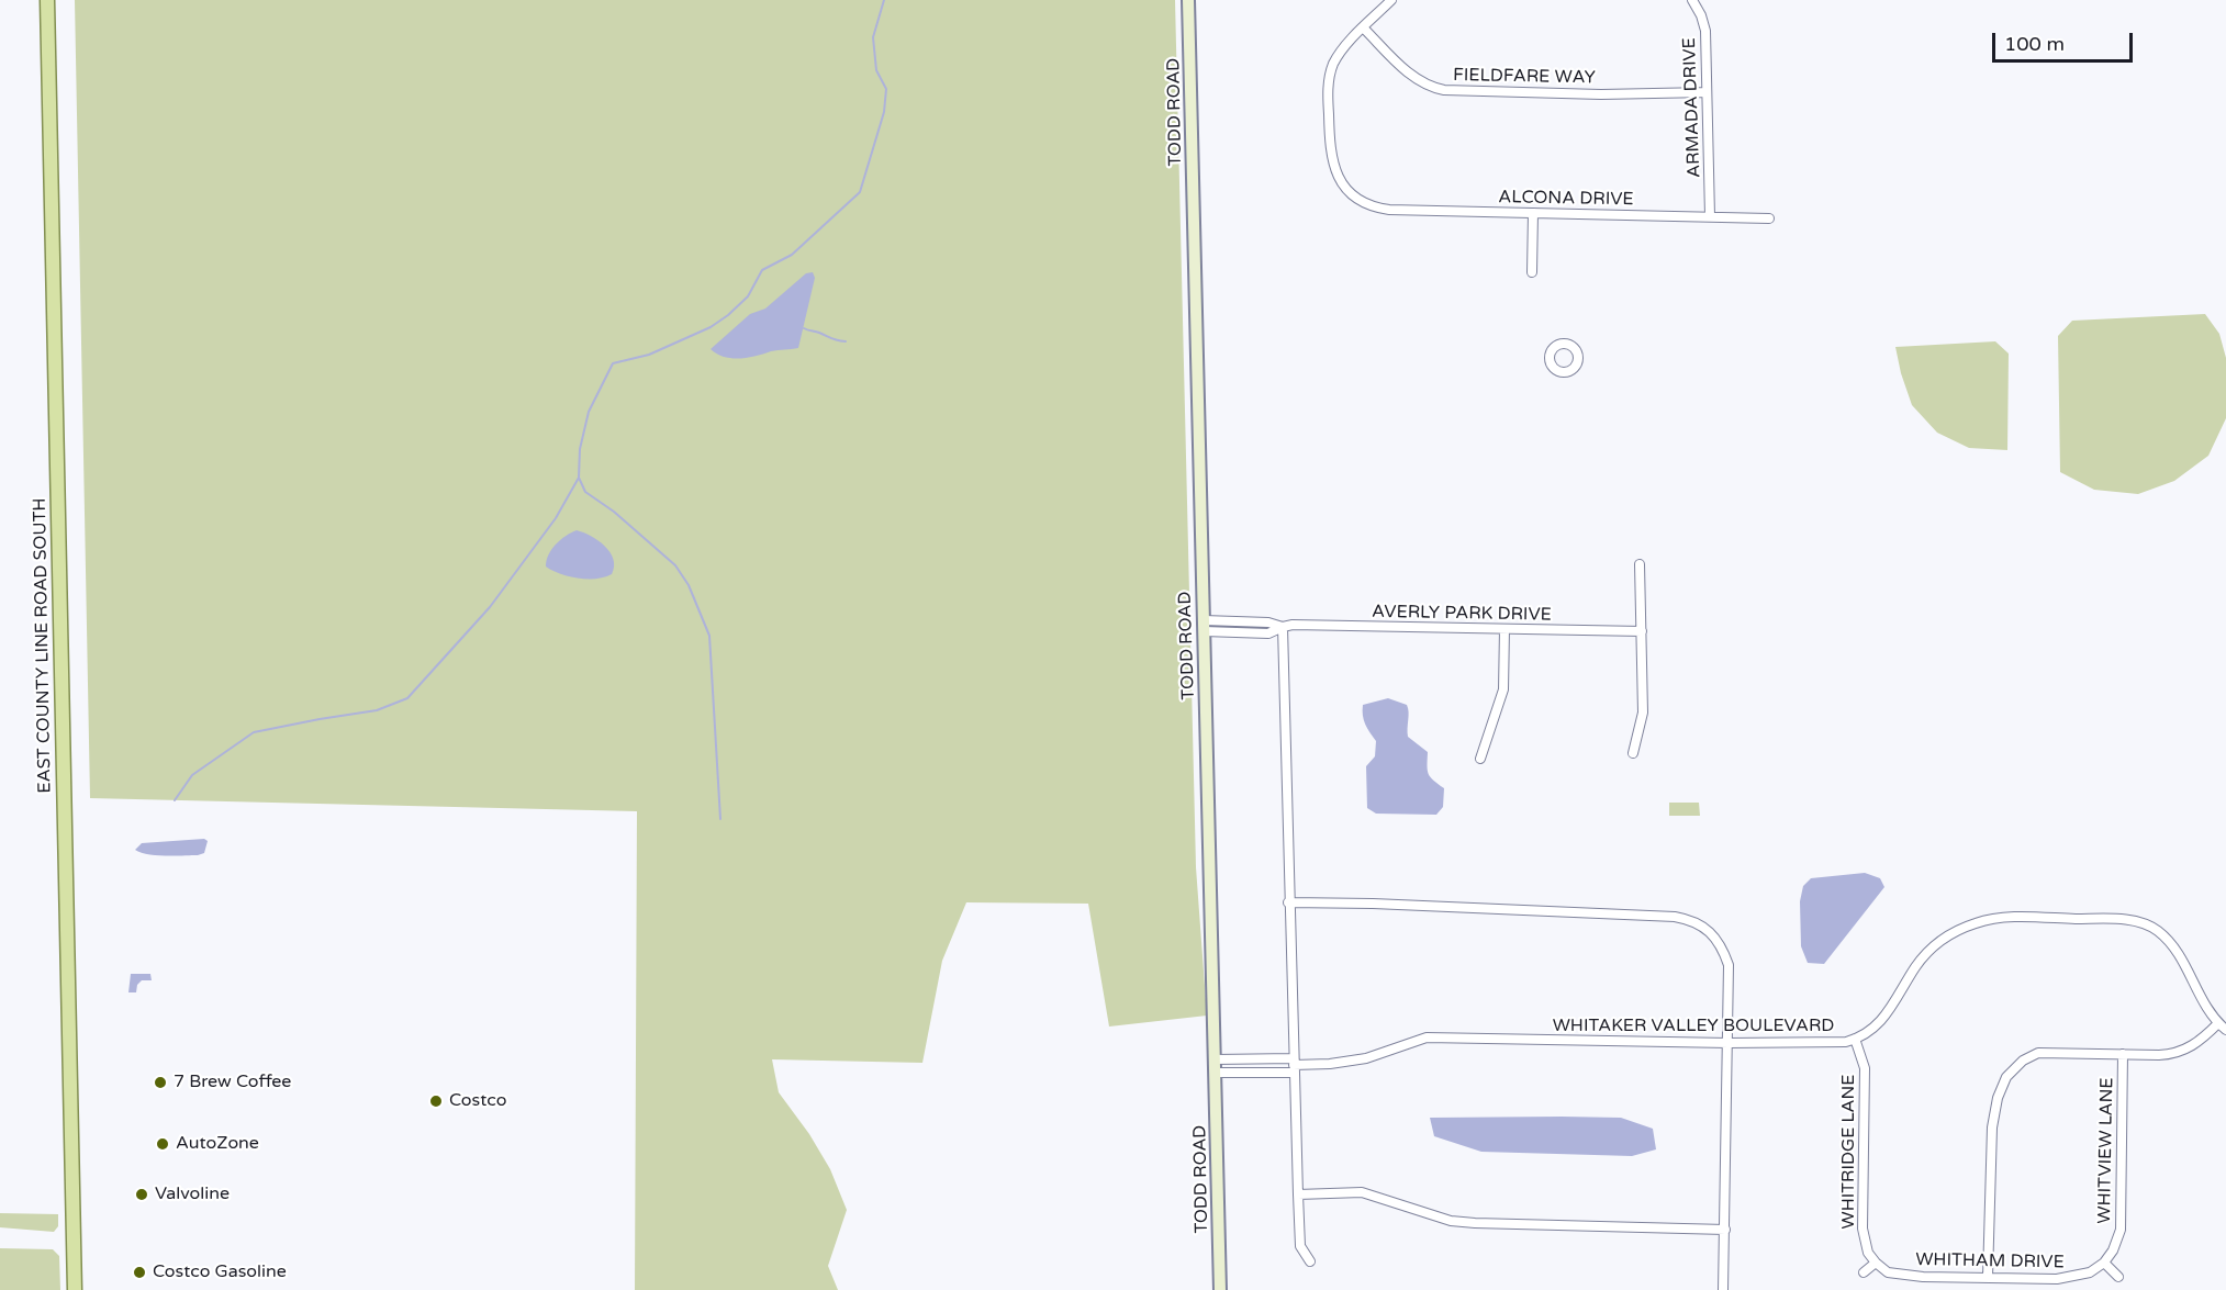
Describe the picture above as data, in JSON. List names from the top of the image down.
{
  "streets": {
    "main road": ["EAST COUNTY LINE ROAD SOUTH"],
    "street": [
      "FIELDFARE WAY",
      "ARMADA DRIVE",
      "TODD ROAD",
      "ALCONA DRIVE",
      "AVERLY PARK DRIVE",
      "WHITAKER VALLEY BOULEVARD",
      "WHITVIEW LANE",
      "WHITRIDGE LANE",
      "WHITHAM DRIVE"
    ]
  },
  "crossings": [
    ["FIELDFARE WAY", "ARMADA DRIVE"],
    ["FIELDFARE WAY", "ALCONA DRIVE"],
    ["ARMADA DRIVE", "ALCONA DRIVE"],
    ["TODD ROAD", "AVERLY PARK DRIVE"],
    ["TODD ROAD", "WHITAKER VALLEY BOULEVARD"],
    ["WHITAKER VALLEY BOULEVARD", "WHITRIDGE LANE"],
    ["WHITVIEW LANE", "WHITHAM DRIVE"],
    ["WHITRIDGE LANE", "WHITHAM DRIVE"]
  ],
  "places": [
    "7 Brew Coffee",
    "Costco",
    "AutoZone",
    "Valvoline",
    "Costco Gasoline"
  ],
  "scale_bar": "100 m"
}
